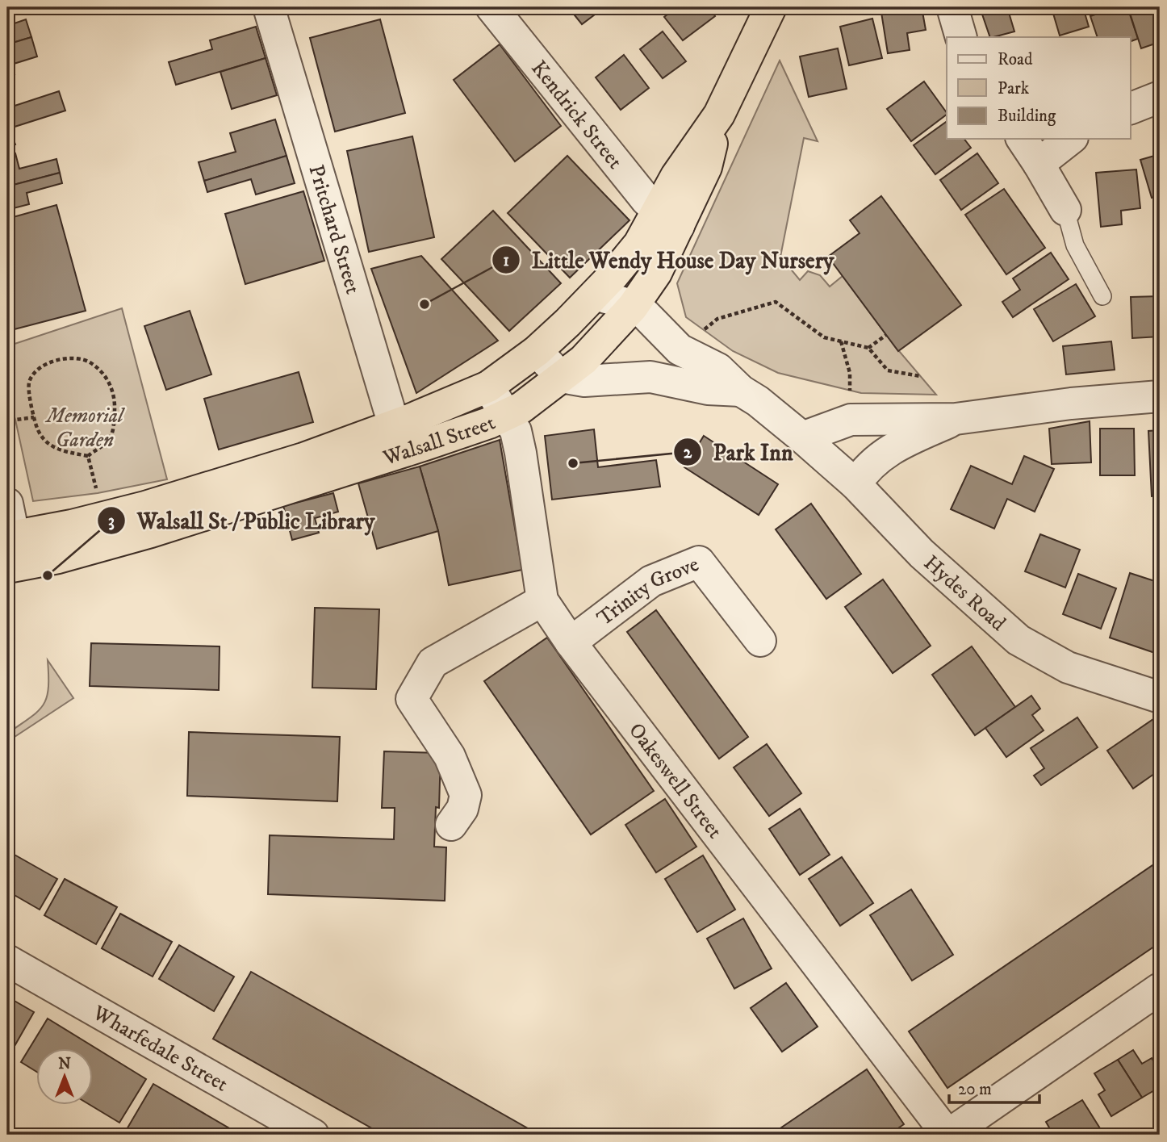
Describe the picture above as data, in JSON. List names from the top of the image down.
{
  "streets": {
    "highway": ["Walsall Street"],
    "street": [
      "Kendrick Street",
      "Pritchard Street",
      "Hydes Road",
      "Trinity Grove",
      "Oakeswell Street",
      "Wharfedale Street"
    ]
  },
  "crossings": [
    ["Kendrick Street", "Walsall Street"],
    ["Pritchard Street", "Walsall Street"],
    ["Walsall Street", "Hydes Road"],
    ["Walsall Street", "Oakeswell Street"],
    ["Trinity Grove", "Oakeswell Street"]
  ],
  "parks": ["Memorial Garden"],
  "places": ["Little Wendy House Day Nursery", "Park Inn", "Walsall St / Public Library"],
  "legend": ["Road", "Park", "Building"],
  "scale_bar": "20 m",
  "north": "top"
}
